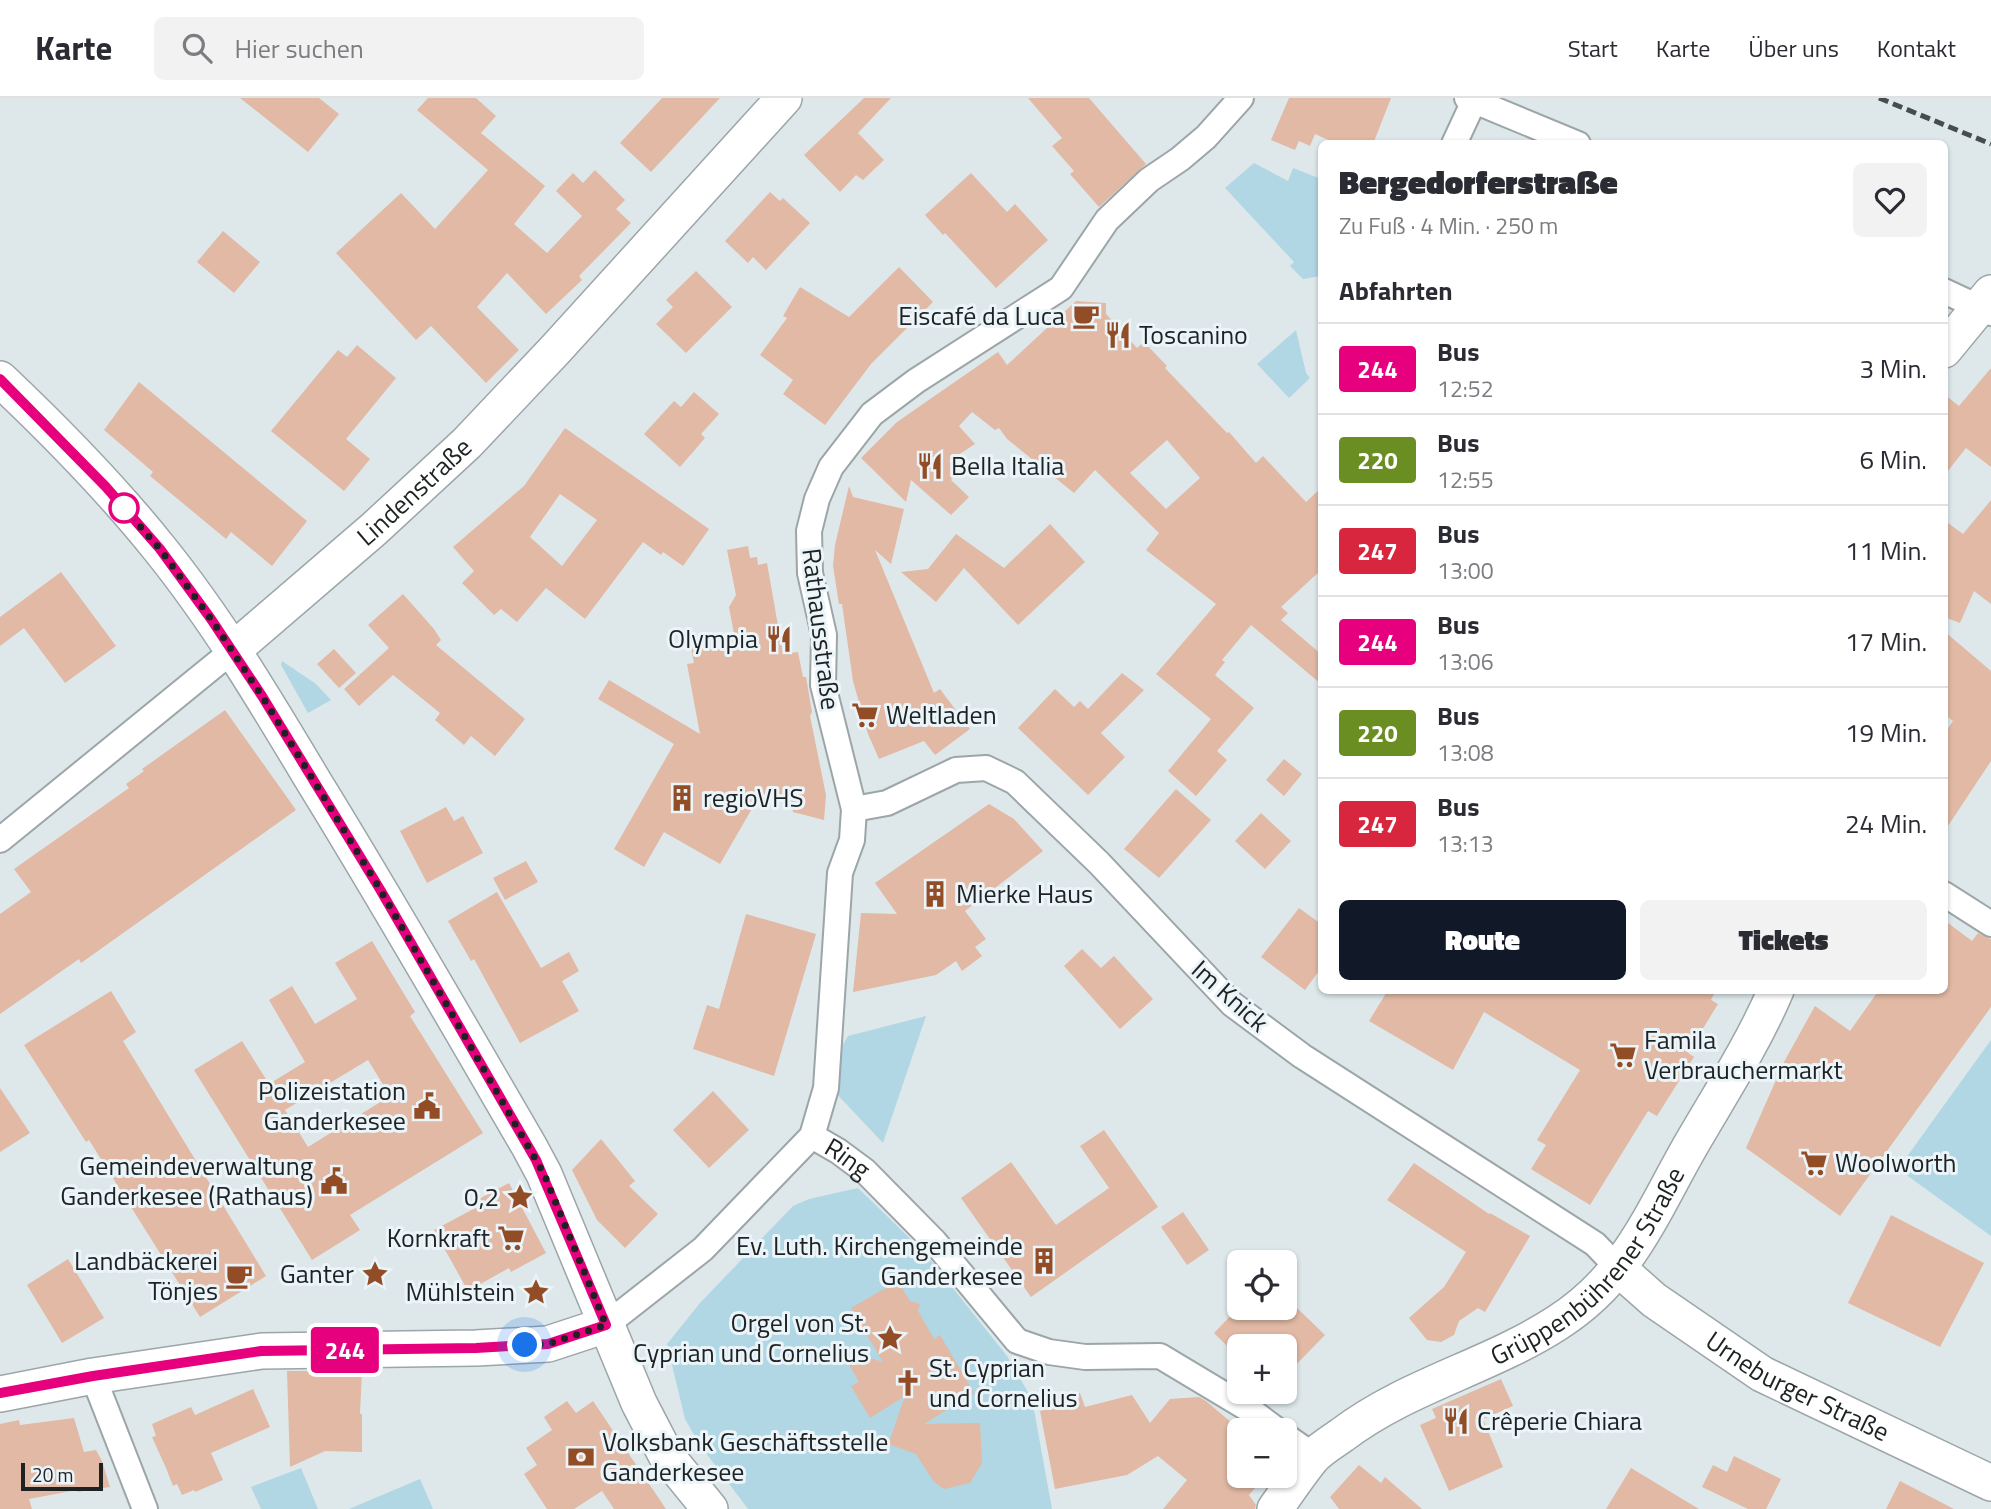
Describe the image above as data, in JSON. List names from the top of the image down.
{
  "streets": {
    "street": [
      "Lindenstraße",
      "Rathausstraße",
      "Im Knick",
      "Ring",
      "Grüppenbührener Straße",
      "Urneburger Straße"
    ]
  },
  "crossings": [
    ["Rathausstraße", "Im Knick"],
    ["Rathausstraße", "Ring"],
    ["Im Knick", "Grüppenbührener Straße"],
    ["Im Knick", "Urneburger Straße"],
    ["Grüppenbührener Straße", "Urneburger Straße"]
  ],
  "places": {
    "cafe": ["Eiscafé da Luca", "Landbäckerei Tönjes"],
    "restaurant": [
      "Toscanino",
      "Bella Italia",
      "Olympia",
      "Crêperie Chiara"
    ],
    "supermarket": [
      "Weltladen",
      "Famila Verbrauchermarkt",
      "Woolworth",
      "Kornkraft"
    ],
    "building": ["regioVHS", "Mierke Haus", "Ev. Luth. Kirchengemeinde Ganderkesee"],
    "public building": ["Polizeistation Ganderkesee", "Gemeindeverwaltung Ganderkesee (Rathaus)"],
    "place": [
      "0,2",
      "Ganter",
      "Mühlstein",
      "Orgel von St. Cyprian und Cornelius"
    ],
    "church": ["St. Cyprian und Cornelius"],
    "bank": ["Volksbank Geschäftsstelle Ganderkesee"]
  },
  "lines": ["bus line 244"],
  "scale_bar": "20 m",
  "page": {
    "header": "Karte",
    "search": "Hier suchen",
    "nav": [
      "Start",
      "Karte",
      "Über uns",
      "Kontakt"
    ],
    "on_map": "244",
    "heading": [
      ["Bergedorferstraße", "Zu Fuß · 4 Min. · 250 m"],
      "Abfahrten"
    ],
    "list": [
      {
        "mark": "244",
        "name": "Bus",
        "note": "12:52",
        "value": "3 Min."
      },
      {
        "mark": "220",
        "name": "Bus",
        "note": "12:55",
        "value": "6 Min."
      },
      {
        "mark": "247",
        "name": "Bus",
        "note": "13:00",
        "value": "11 Min."
      },
      {
        "mark": "244",
        "name": "Bus",
        "note": "13:06",
        "value": "17 Min."
      },
      {
        "mark": "220",
        "name": "Bus",
        "note": "13:08",
        "value": "19 Min."
      },
      {
        "mark": "247",
        "name": "Bus",
        "note": "13:13",
        "value": "24 Min."
      }
    ],
    "buttons": ["Route", "Tickets"],
    "map_buttons": ["+", "−"],
    "scale": "20 m"
  }
}
